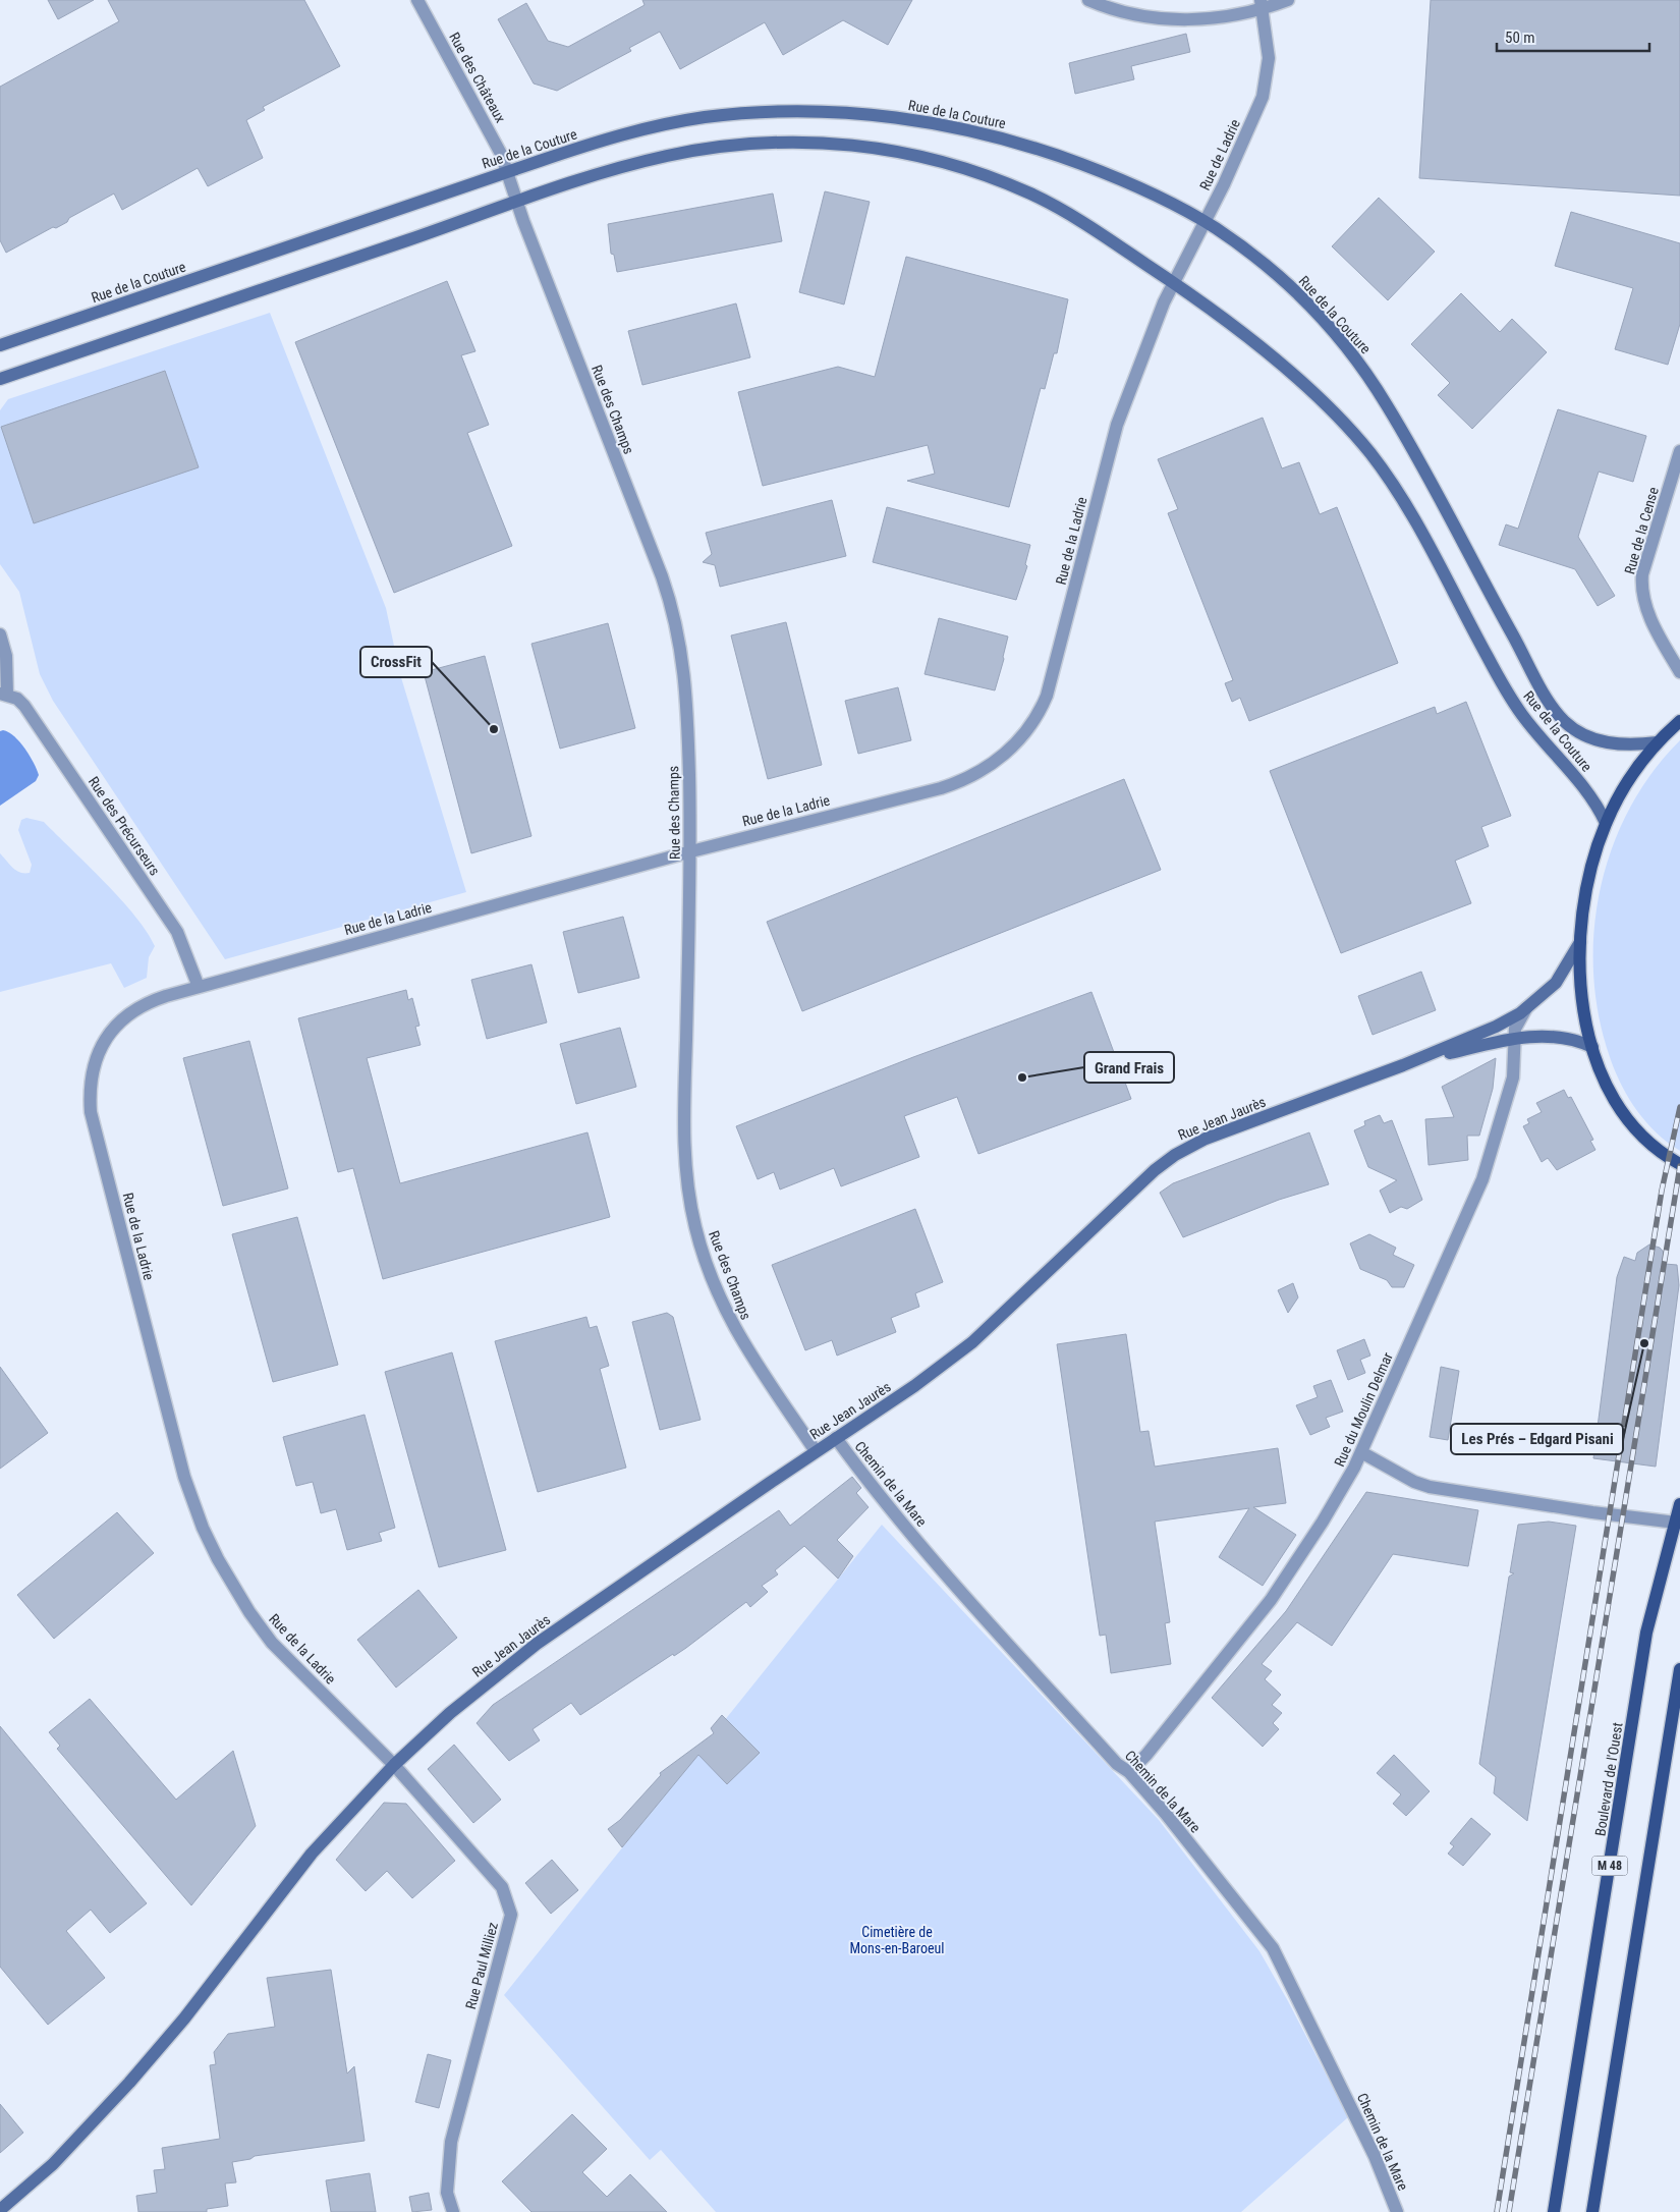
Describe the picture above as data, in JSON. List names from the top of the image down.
{
  "streets": {
    "main road": ["Boulevard de l'Ouest", "M 48"],
    "street": [
      "Rue des Châteaux",
      "Rue de la Couture",
      "Rue de Ladrie",
      "Rue des Champs",
      "Rue de la Cense",
      "Rue de la Ladrie",
      "Rue des Précurseurs",
      "Rue Jean Jaurès",
      "Rue du Moulin Delmar",
      "Chemin de la Mare",
      "Rue Paul Milliez"
    ]
  },
  "crossings": [
    ["Rue des Châteaux", "Rue de la Couture"],
    ["Rue des Châteaux", "Rue des Champs"],
    ["Rue de la Couture", "Rue de Ladrie"],
    ["Rue de la Couture", "Rue des Champs"],
    ["Rue de Ladrie", "Rue de la Ladrie"],
    ["Rue des Champs", "Rue de la Ladrie"],
    ["Rue des Champs", "Rue Jean Jaurès"],
    ["Rue de la Ladrie", "Rue des Précurseurs"],
    ["Rue de la Ladrie", "Rue Jean Jaurès"],
    ["Rue de la Ladrie", "Rue Paul Milliez"],
    ["Rue Jean Jaurès", "Rue du Moulin Delmar"],
    ["Rue Jean Jaurès", "Chemin de la Mare"],
    ["Rue Jean Jaurès", "Rue Paul Milliez"],
    ["Rue du Moulin Delmar", "Chemin de la Mare"]
  ],
  "parks": ["Cimetière de Mons-en-Baroeul"],
  "places": ["CrossFit", "Grand Frais", "Les Prés – Edgard Pisani"],
  "scale_bar": "50 m"
}
